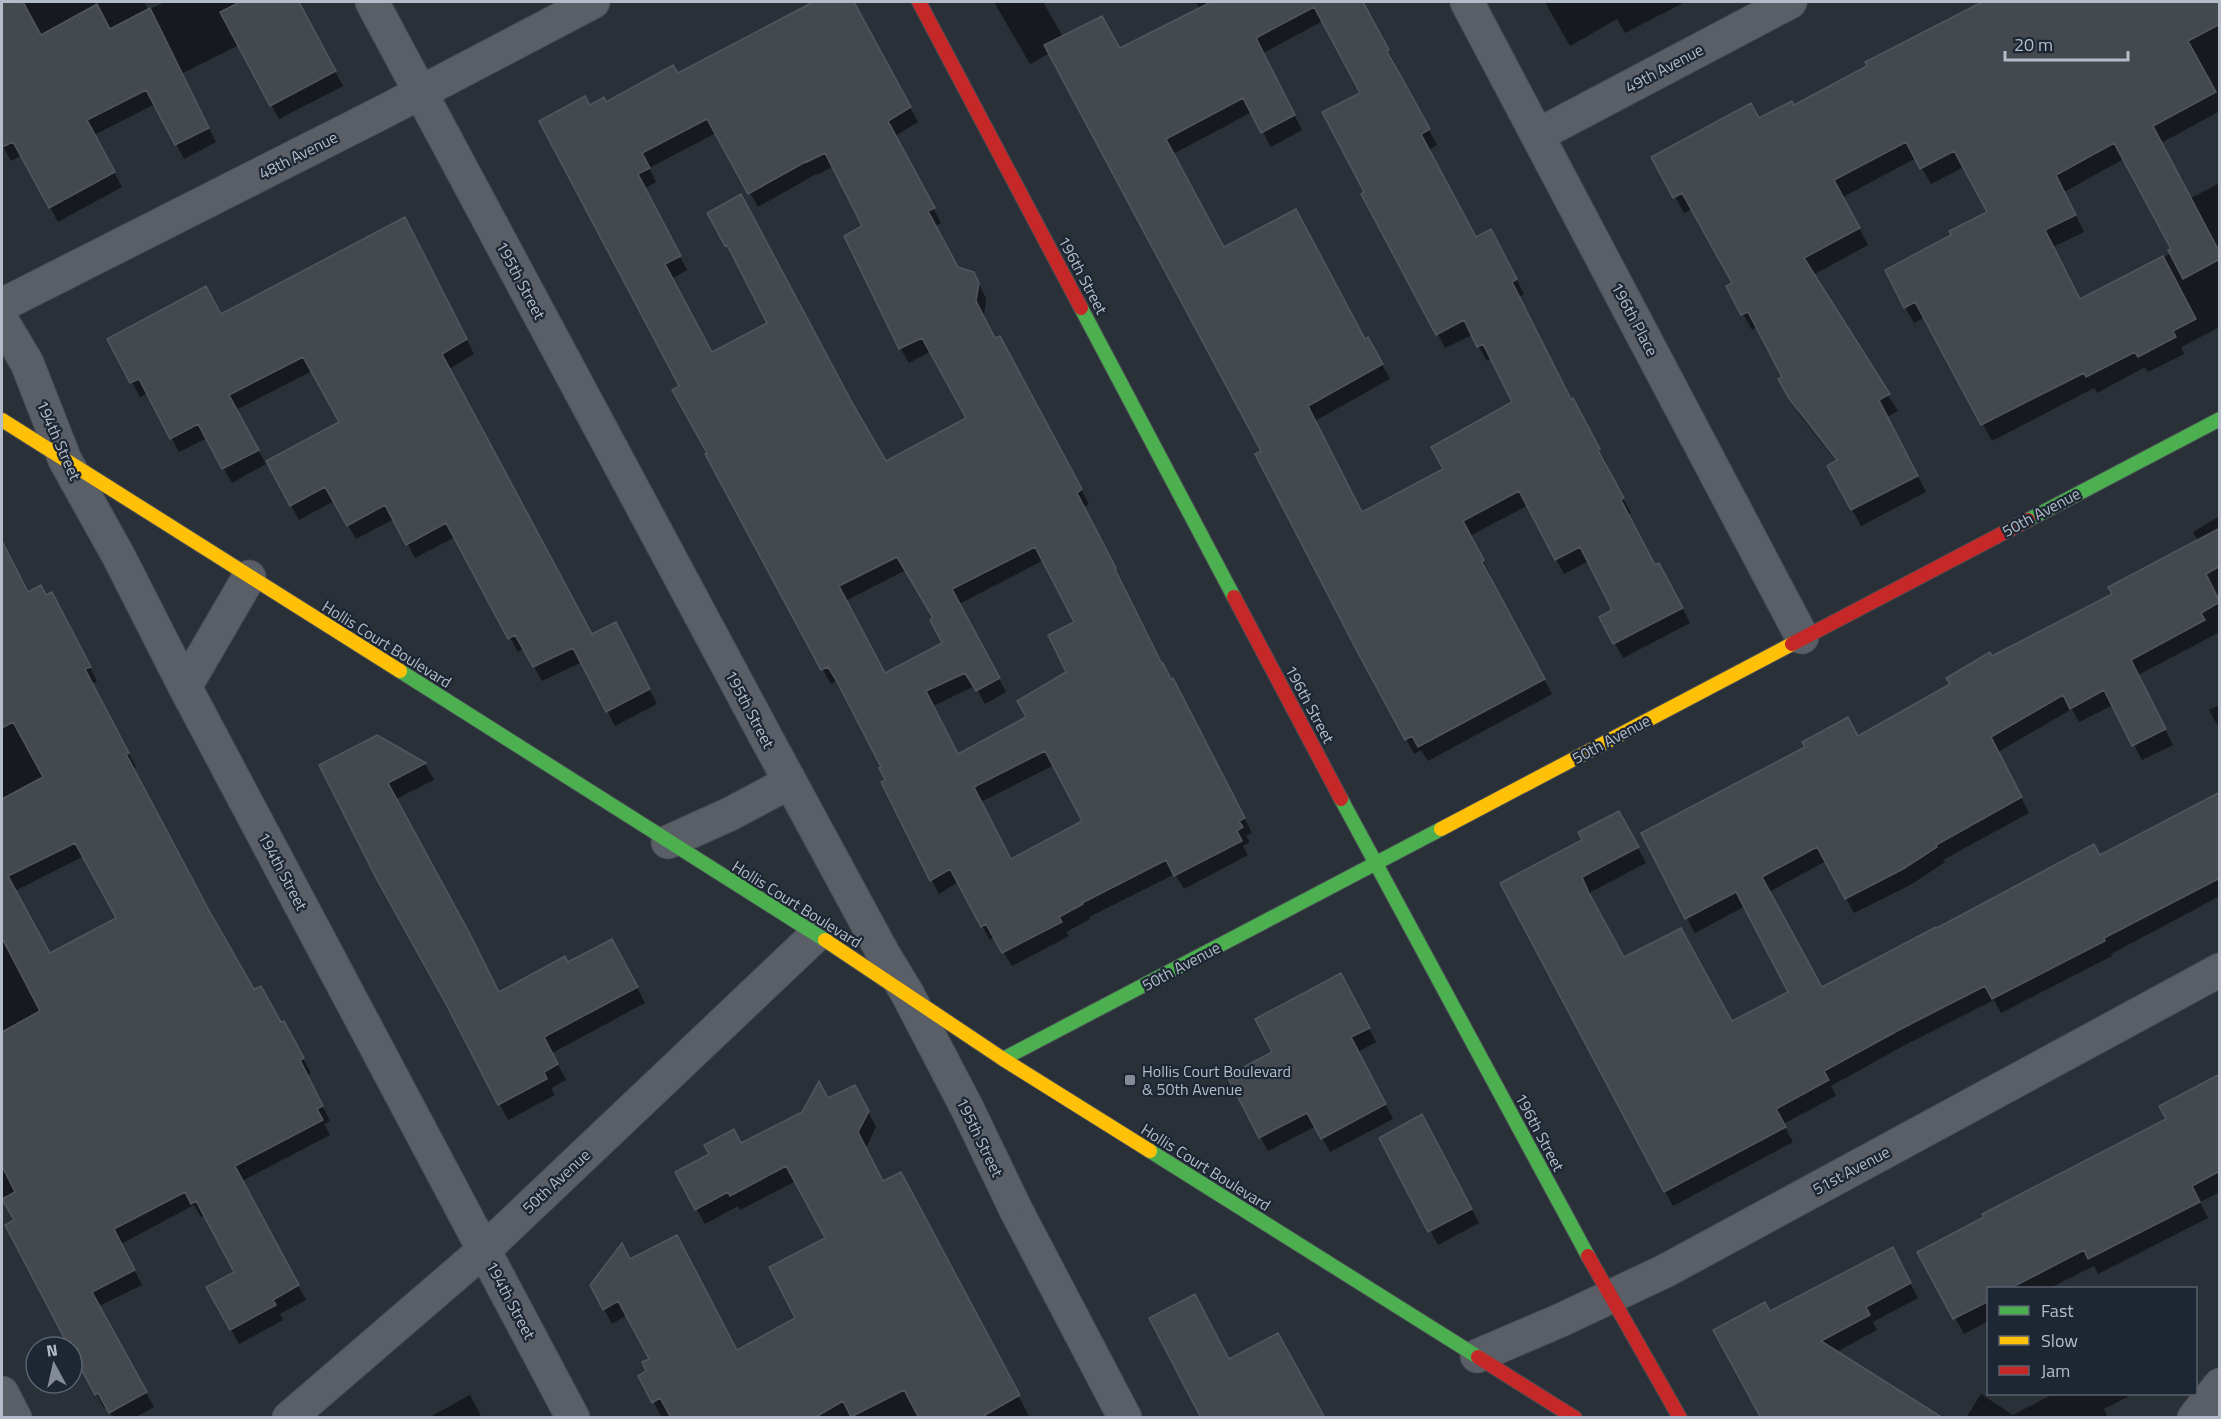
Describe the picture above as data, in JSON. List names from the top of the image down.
{
  "streets": {
    "street": [
      "49th Avenue",
      "48th Avenue",
      "196th Street",
      "195th Street",
      "196th Place",
      "194th Street",
      "50th Avenue",
      "Hollis Court Boulevard",
      "51st Avenue"
    ]
  },
  "crossings": [
    ["49th Avenue", "196th Place"],
    ["48th Avenue", "195th Street"],
    ["196th Street", "50th Avenue"],
    ["196th Street", "51st Avenue"],
    ["195th Street", "Hollis Court Boulevard"],
    ["196th Place", "50th Avenue"],
    ["194th Street", "50th Avenue"],
    ["194th Street", "Hollis Court Boulevard"],
    ["50th Avenue", "Hollis Court Boulevard"],
    ["Hollis Court Boulevard", "51st Avenue"]
  ],
  "places": {
    "transit": ["Hollis Court Boulevard & 50th Avenue"]
  },
  "legend": ["Fast", "Slow", "Jam"],
  "scale_bar": "20 m",
  "north": "top"
}
